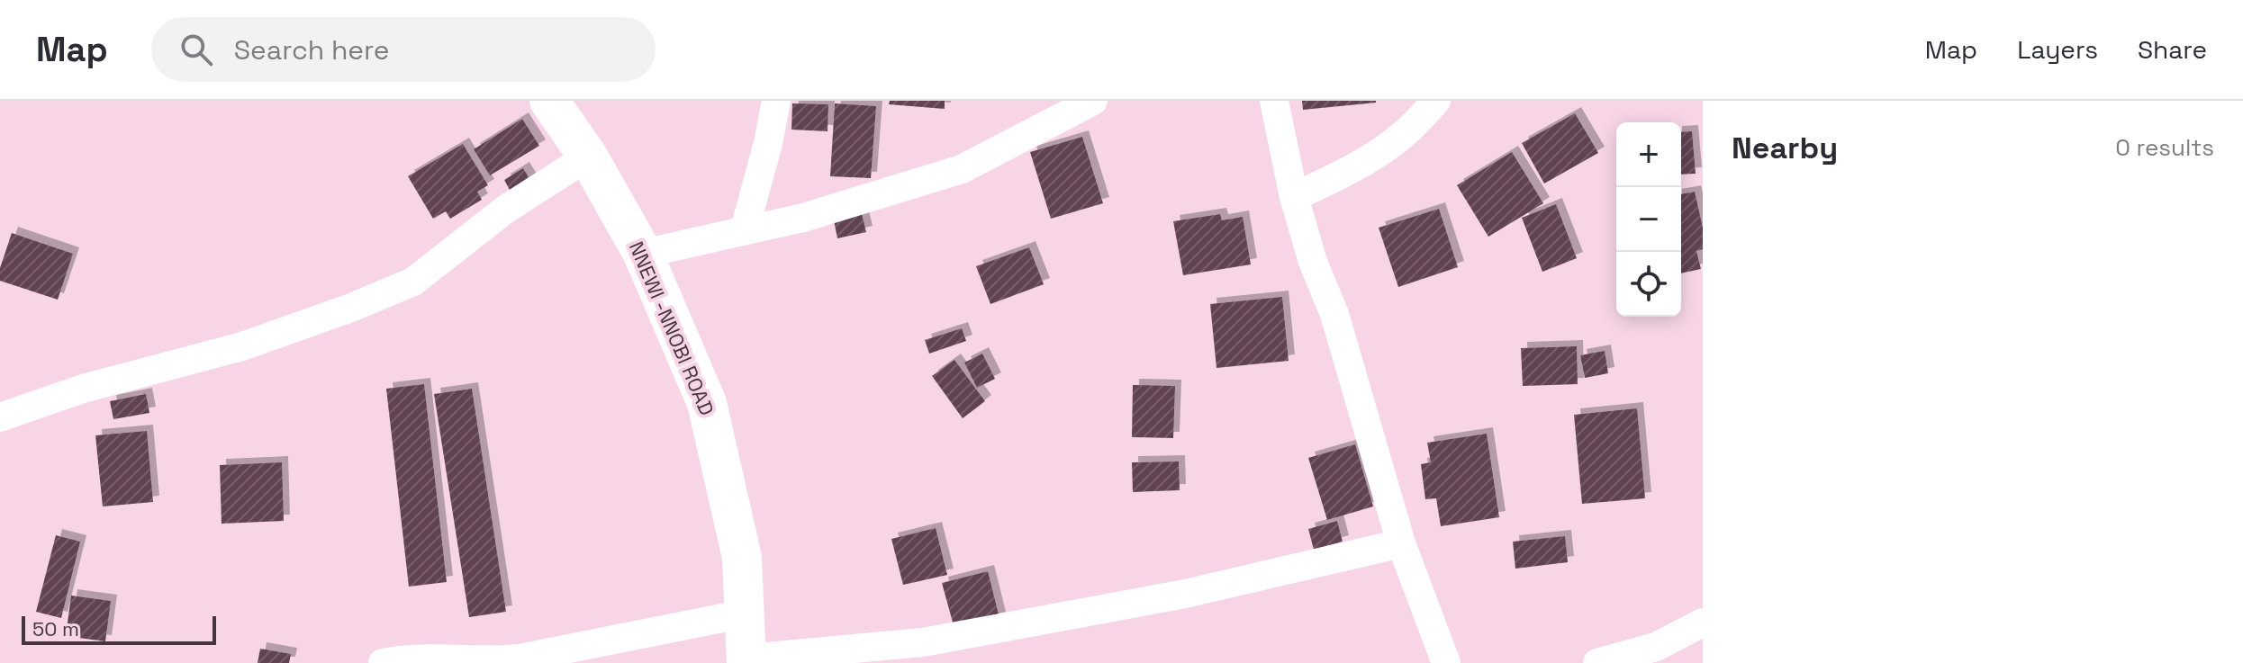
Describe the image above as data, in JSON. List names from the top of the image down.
{
  "streets": {
    "main road": ["NNEWI -NNOBI ROAD"]
  },
  "scale_bar": "50 m",
  "page": {
    "header": "Map",
    "search": "Search here",
    "nav": ["Map", "Layers", "Share"],
    "heading": ["Nearby", "0 results"],
    "map_buttons": ["+", "−"],
    "scale": "50 m"
  }
}
